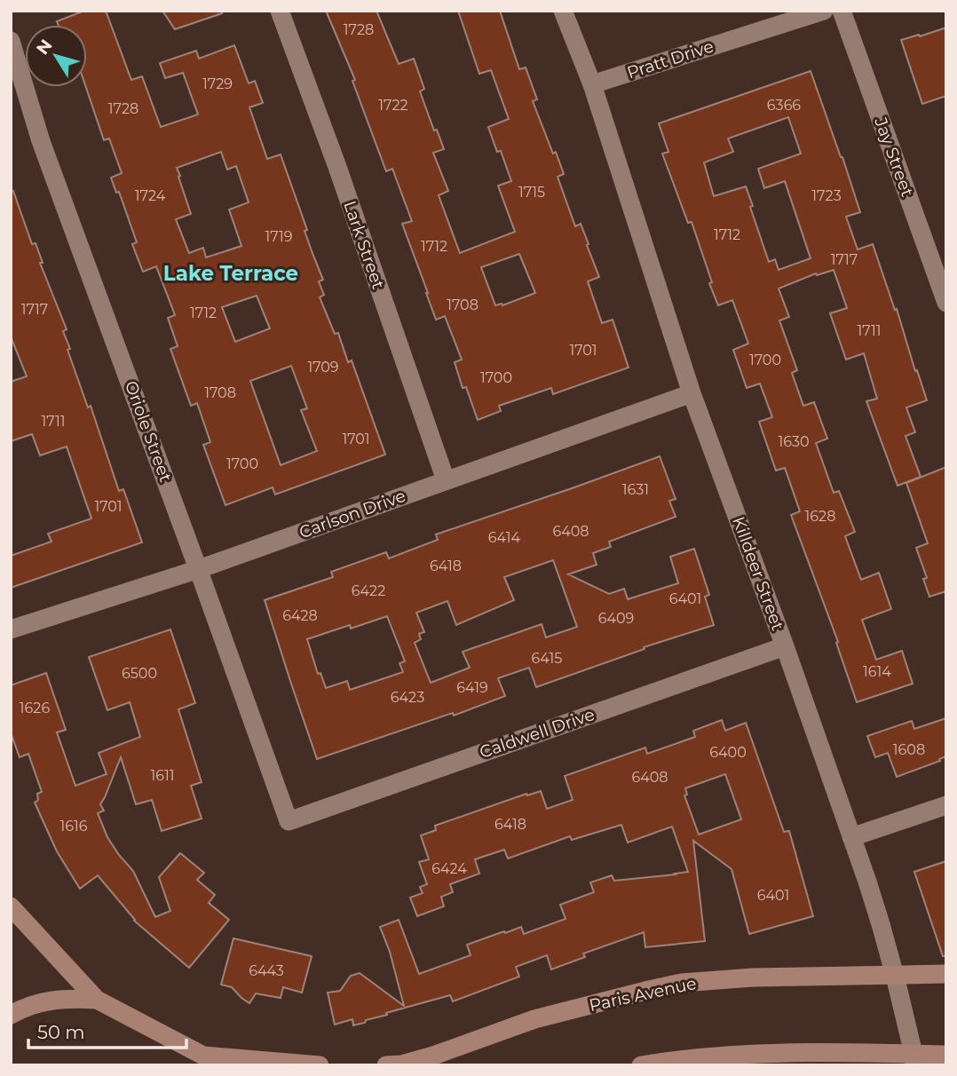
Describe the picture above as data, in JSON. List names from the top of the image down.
{
  "streets": {
    "street": [
      "Pratt Drive",
      "Jay Street",
      "Lark Street",
      "Oriole Street",
      "Carlson Drive",
      "Killdeer Street",
      "Caldwell Drive",
      "Paris Avenue"
    ]
  },
  "crossings": [
    ["Pratt Drive", "Killdeer Street"],
    ["Lark Street", "Carlson Drive"],
    ["Oriole Street", "Carlson Drive"],
    ["Oriole Street", "Caldwell Drive"],
    ["Carlson Drive", "Killdeer Street"],
    ["Killdeer Street", "Caldwell Drive"],
    ["Killdeer Street", "Paris Avenue"]
  ],
  "districts": ["Lake Terrace"],
  "house_numbers": [
    "1728",
    "1729",
    "1722",
    "6366",
    "1728",
    "1715",
    "1724",
    "1723",
    "1712",
    "1719",
    "1712",
    "1717",
    "1708",
    "1717",
    "1712",
    "1711",
    "1701",
    "1700",
    "1709",
    "1700",
    "1708",
    "1711",
    "1701",
    "1630",
    "1700",
    "1631",
    "1701",
    "1628",
    "6408",
    "6414",
    "6418",
    "6422",
    "6401",
    "6428",
    "6409",
    "6415",
    "1614",
    "6500",
    "6419",
    "6423",
    "1626",
    "1608",
    "6400",
    "1611",
    "6408",
    "6418",
    "1616",
    "6424",
    "6401",
    "6443"
  ],
  "scale_bar": "50 m",
  "north": "top left"
}
